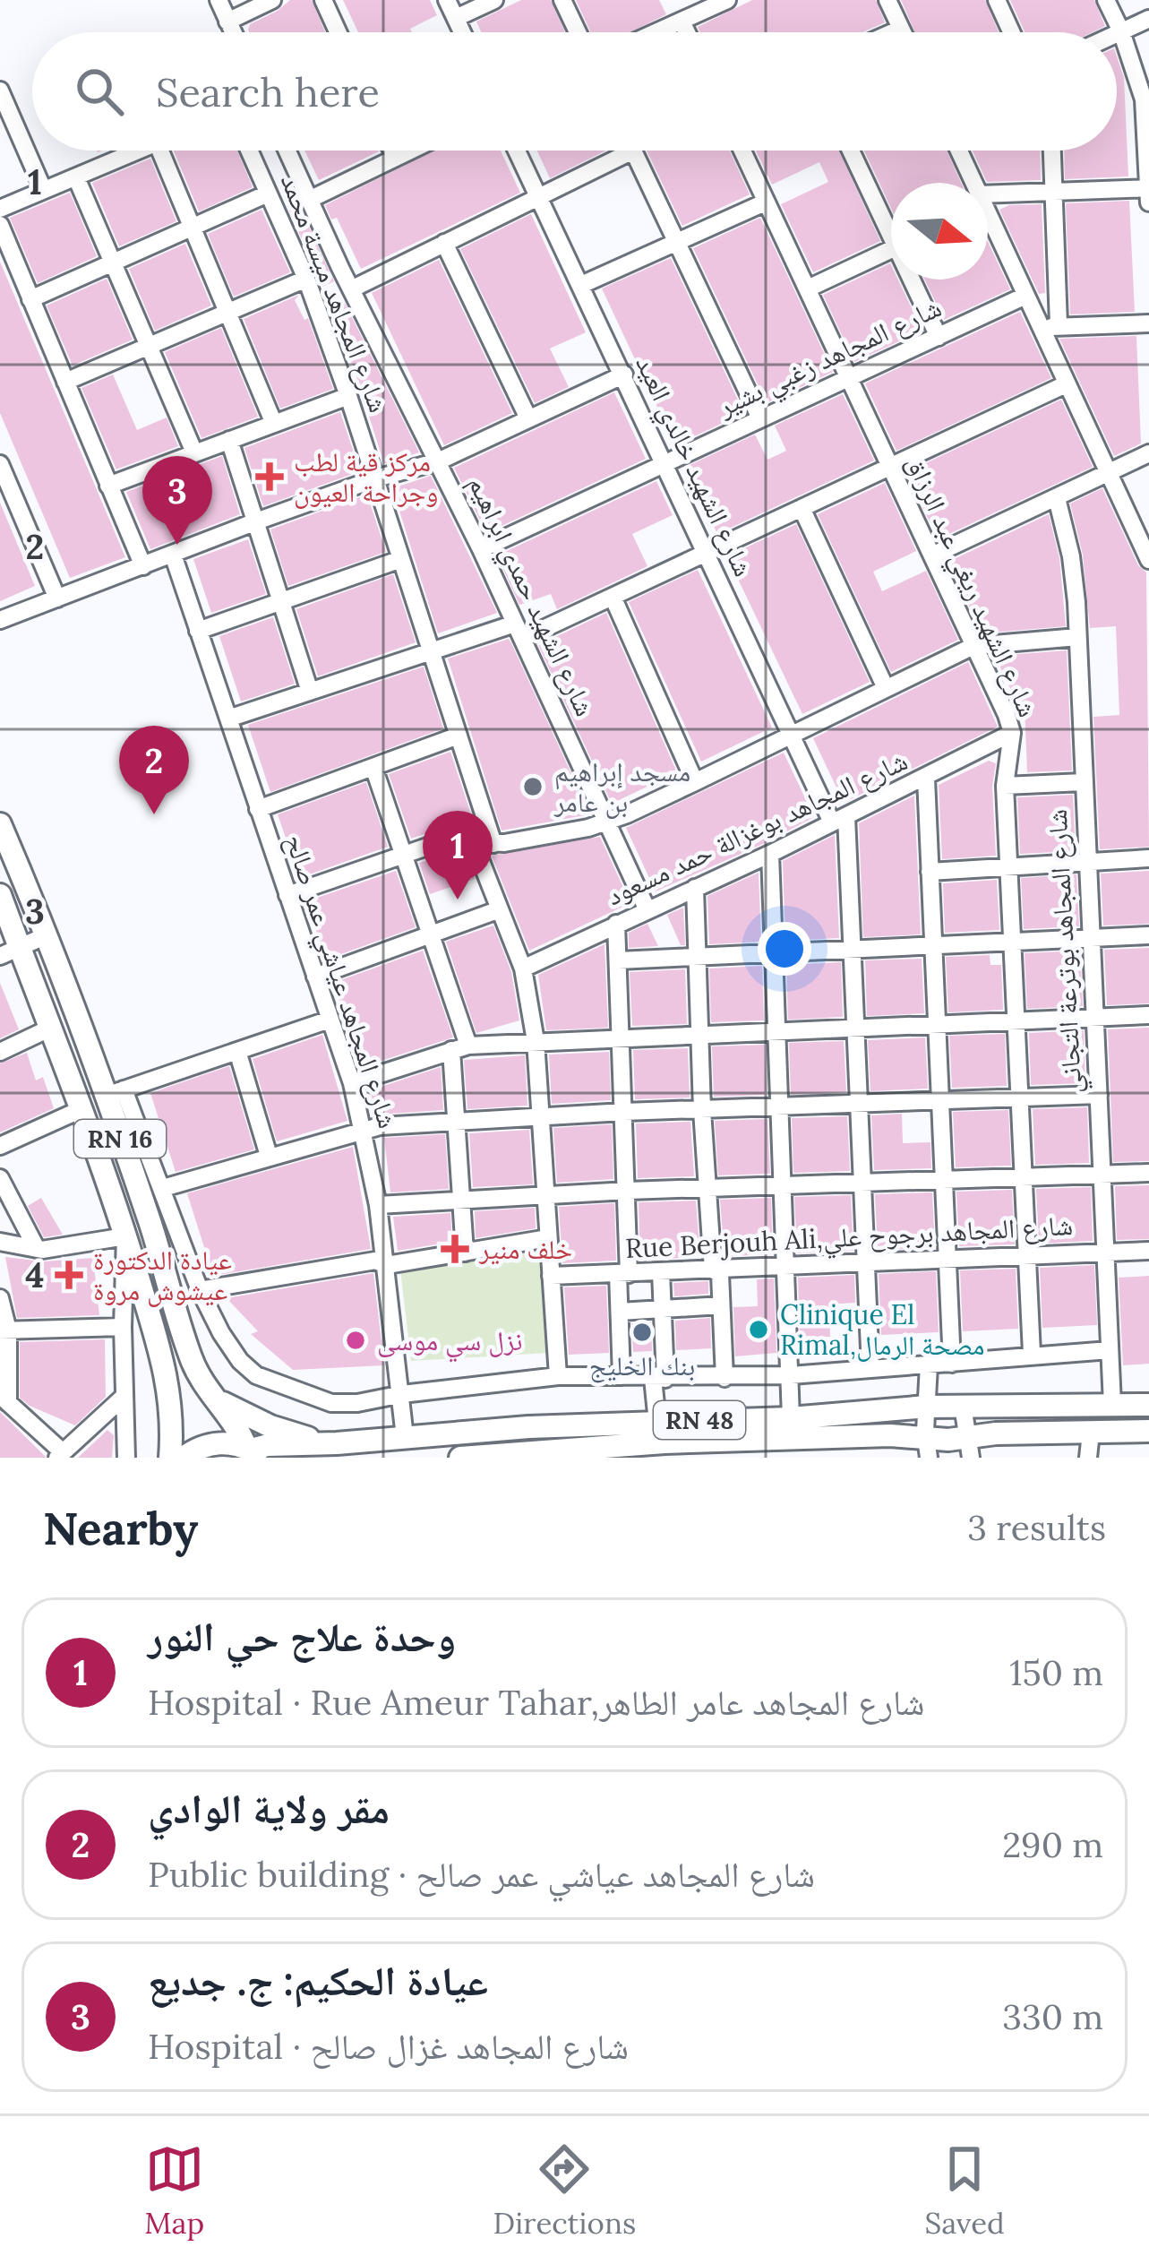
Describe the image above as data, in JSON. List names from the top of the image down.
{
  "streets": {
    "main road": ["RN 16", "RN 48"],
    "street": [
      "شارع المجاهد ميسة محمد",
      "شارع المجاهد زغبي بشير",
      "شارع الشهيد خالدي العيد",
      "شارع الشهيد ريغي عبد الرزاق",
      "شارع الشهيد حمدي ابراهيم",
      "شارع المجاهد بوغزالة حمد مسعود",
      "شارع المجاهد بوترعة التجاني",
      "شارع المجاهد عياشي عمر صالح",
      "Rue Berjouh Ali,شارع المجاهد برجوح علي"
    ]
  },
  "crossings": [
    ["شارع المجاهد زغبي بشير", "شارع الشهيد خالدي العيد"],
    ["شارع المجاهد زغبي بشير", "شارع الشهيد ريغي عبد الرزاق"],
    ["شارع المجاهد زغبي بشير", "شارع الشهيد حمدي ابراهيم"],
    ["شارع الشهيد خالدي العيد", "شارع المجاهد بوغزالة حمد مسعود"],
    ["شارع الشهيد ريغي عبد الرزاق", "شارع المجاهد بوغزالة حمد مسعود"],
    ["شارع الشهيد ريغي عبد الرزاق", "Rue Berjouh Ali,شارع المجاهد برجوح علي"],
    ["شارع الشهيد حمدي ابراهيم", "شارع المجاهد بوغزالة حمد مسعود"],
    ["شارع المجاهد بوترعة التجاني", "Rue Berjouh Ali,شارع المجاهد برجوح علي"],
    ["شارع المجاهد بوترعة التجاني", "RN 48"],
    ["شارع المجاهد عياشي عمر صالح", "RN 48"],
    ["RN 16", "RN 48"]
  ],
  "places": {
    "health": ["مركز قية لطب وجراحة العيون", "خلف منير", "عيادة الدكتورة عيشوش مروة"],
    "other": [
      "مسجد إبراهيم بن عامر",
      "Clinique El Rimal,مصحة الرمال",
      "بنك الخليج",
      "نزل سي موسى"
    ]
  },
  "north": "right",
  "page": {
    "search": "Search here",
    "pins": ["3", "2", "1"],
    "heading": ["Nearby", "3 results"],
    "list": [
      {
        "mark": "1",
        "name": "وحدة علاج حي النور",
        "note": "Hospital · Rue Ameur Tahar,شارع المجاهد عامر الطاهر",
        "value": "150 m"
      },
      {
        "mark": "2",
        "name": "مقر ولاية الوادي",
        "note": "Public building · شارع المجاهد عياشي عمر صالح",
        "value": "290 m"
      },
      {
        "mark": "3",
        "name": "عيادة الحكيم: ج. جديع",
        "note": "Hospital · شارع المجاهد غزال صالح",
        "value": "330 m"
      }
    ],
    "nav": ["Map", "Directions", "Saved"]
  },
  "grid": {
    "rows": [
      "1",
      "2",
      "3",
      "4"
    ]
  }
}
